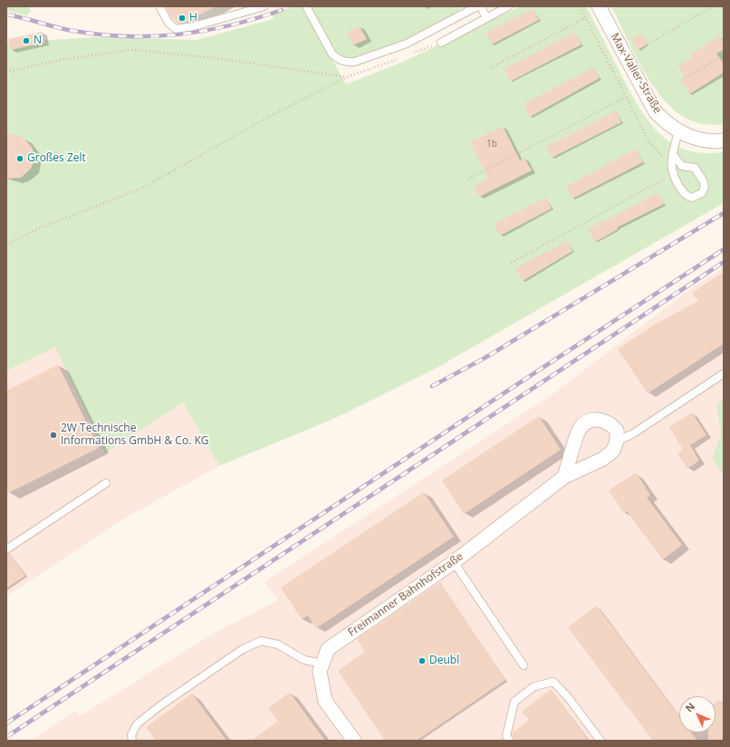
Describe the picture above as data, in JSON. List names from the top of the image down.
{
  "streets": {
    "street": ["Max-Valier-Straße", "Freimanner Bahnhofstraße"]
  },
  "places": [
    "H",
    "N",
    "Großes Zelt",
    "2W Technische Informations GmbH & Co. KG",
    "Deubl"
  ],
  "house_numbers": ["1b"],
  "north": "top left"
}
